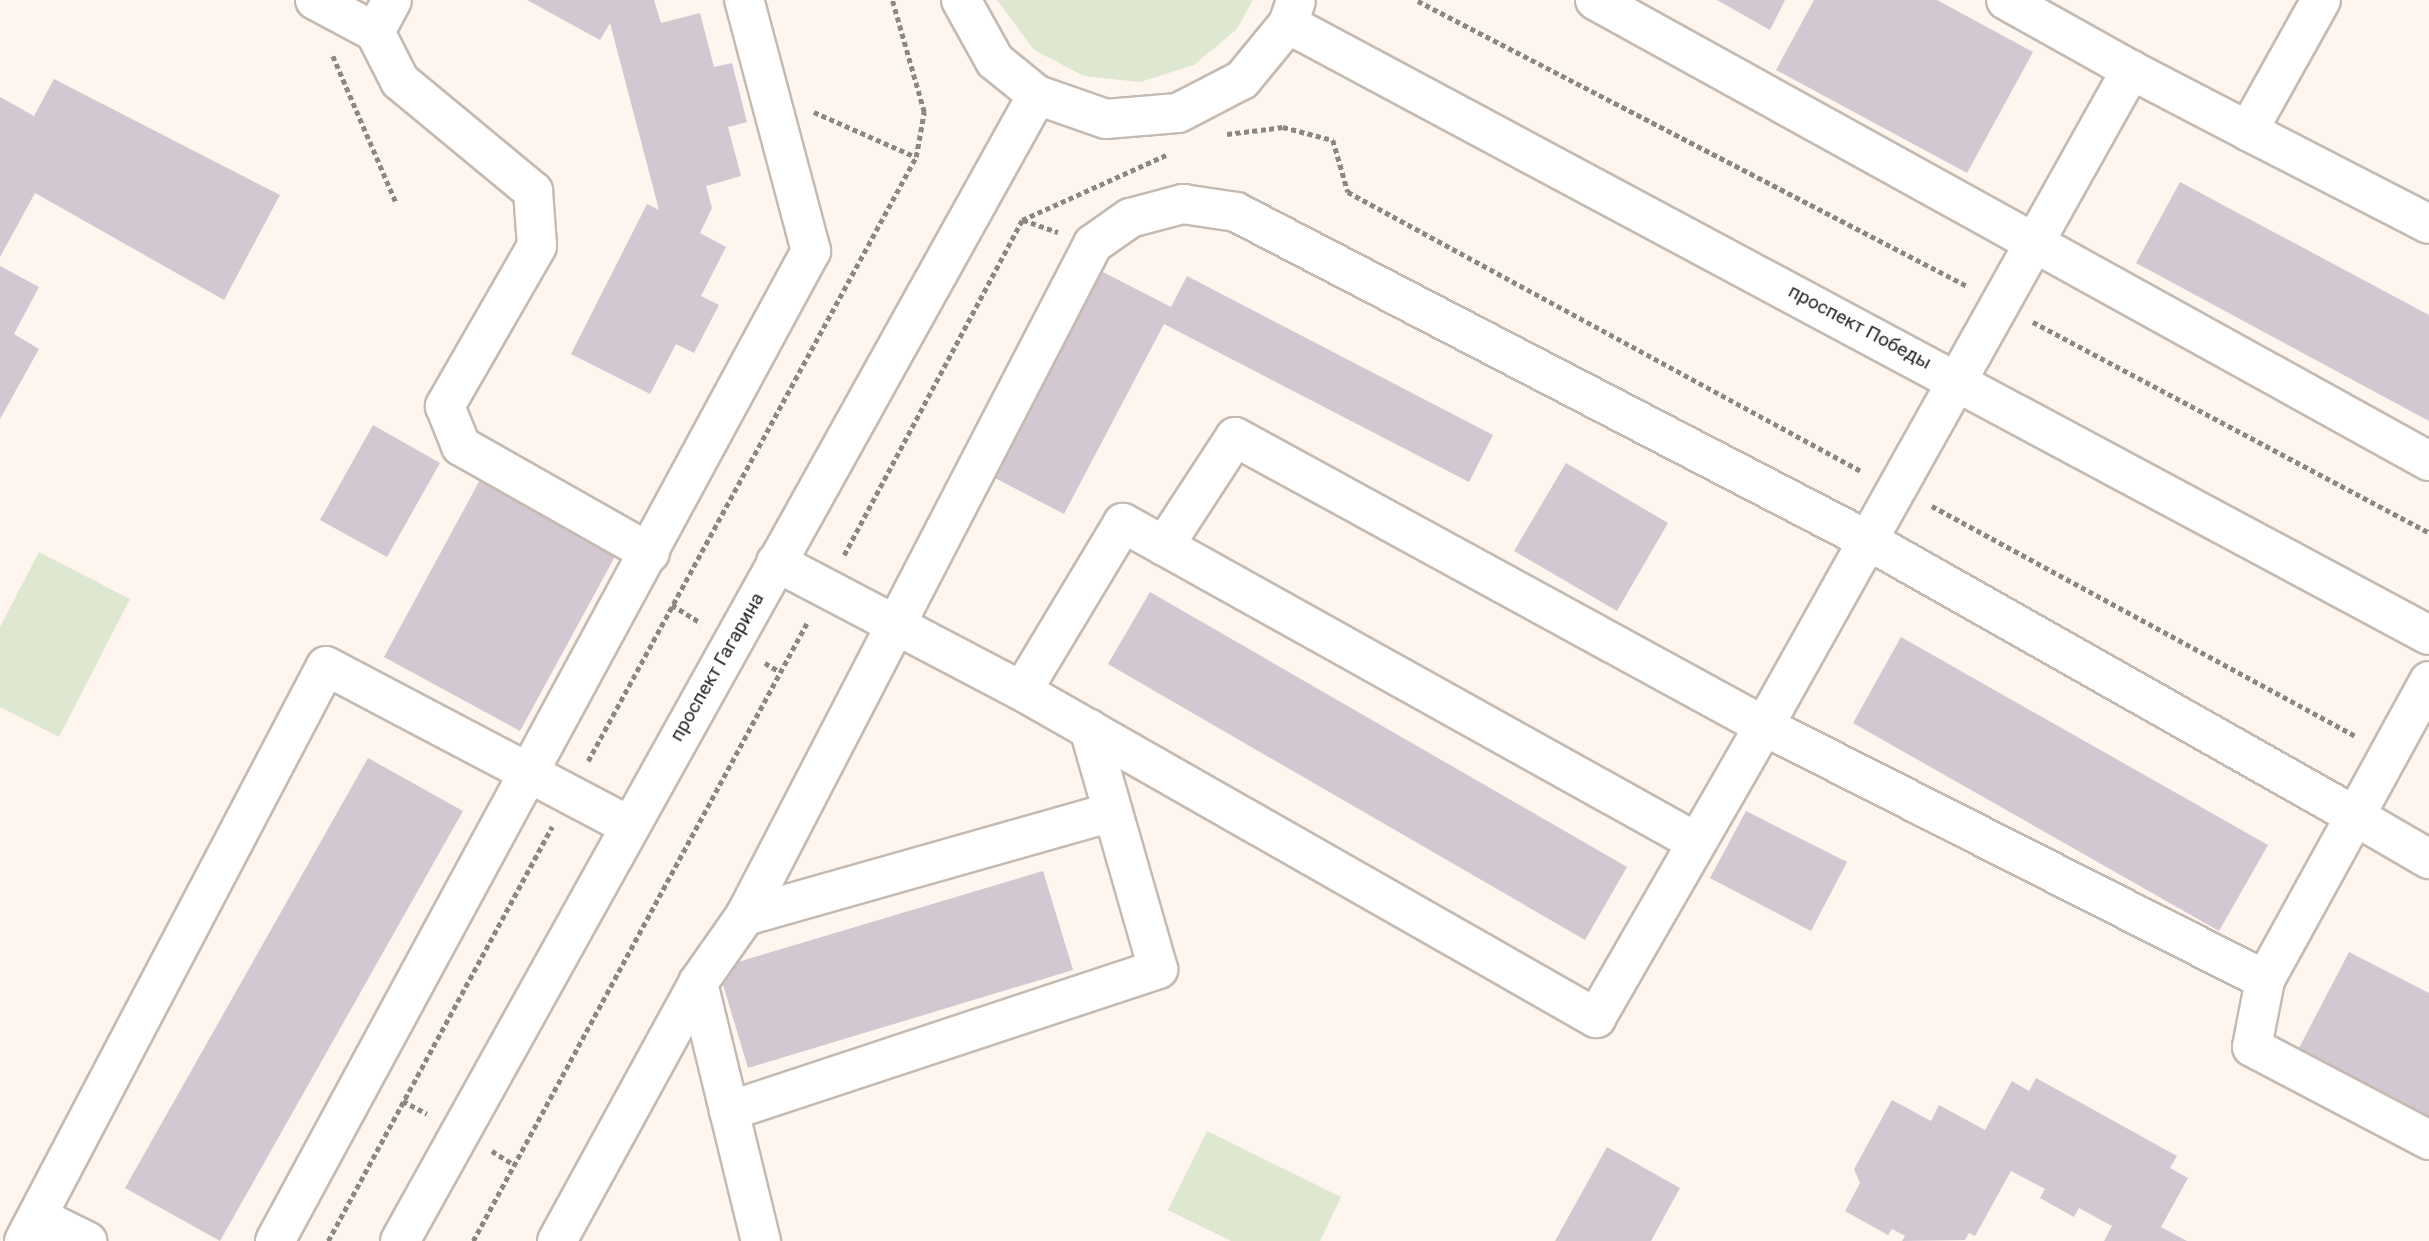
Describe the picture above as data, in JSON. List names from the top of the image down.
{
  "streets": {
    "street": ["проспект Победы", "проспект Гагарина"]
  }
}
